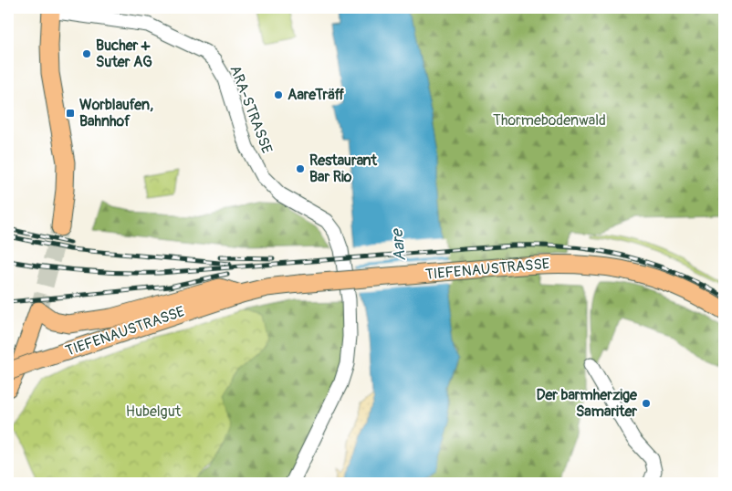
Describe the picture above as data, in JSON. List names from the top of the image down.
{
  "streets": {
    "main road": ["TIEFENAUSTRASSE"],
    "street": ["ARA-STRASSE"]
  },
  "water": ["Aare"],
  "parks": ["Thormebodenwald", "Hubelgut"],
  "places": {
    "other": [
      "Bucher + Suter AG",
      "AareTräff",
      "Restaurant Bar Rio",
      "Der barmherzige Samariter"
    ],
    "transit": ["Worblaufen, Bahnhof"]
  }
}
